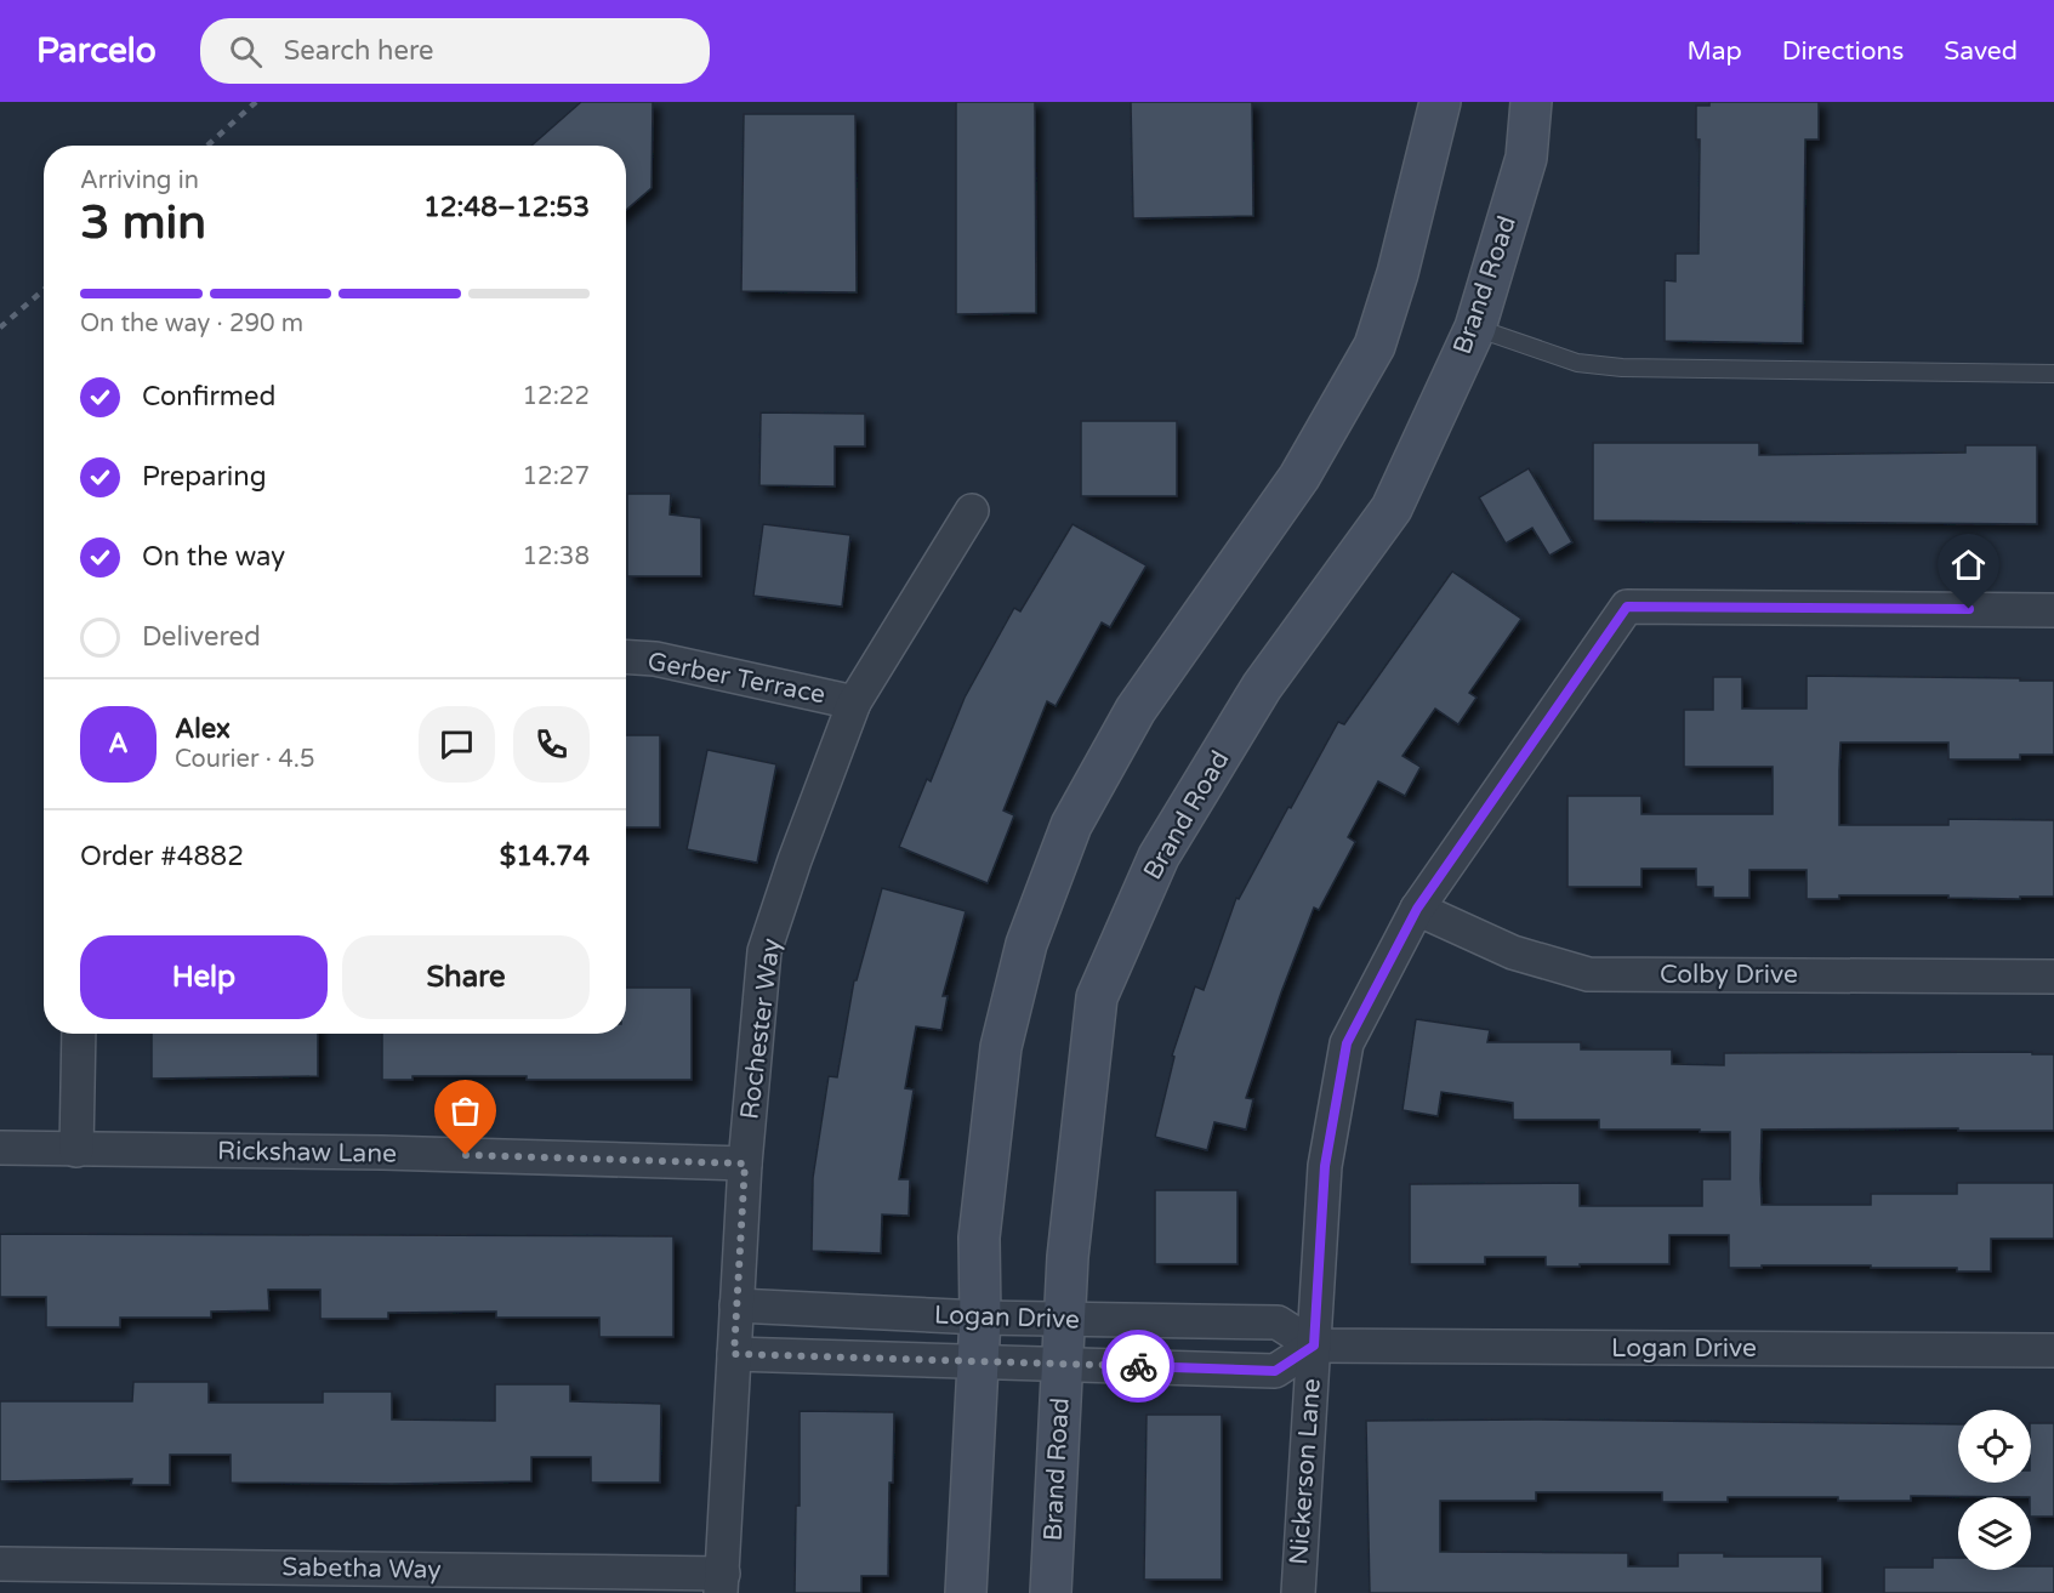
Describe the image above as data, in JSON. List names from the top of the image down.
{
  "streets": {
    "main road": ["Brand Road"],
    "street": [
      "Gerber Terrace",
      "Colby Drive",
      "Rochester Way",
      "Rickshaw Lane",
      "Logan Drive",
      "Nickerson Lane",
      "Sabetha Way"
    ]
  },
  "crossings": [
    ["Brand Road", "Logan Drive"],
    ["Gerber Terrace", "Rochester Way"],
    ["Colby Drive", "Nickerson Lane"],
    ["Rochester Way", "Rickshaw Lane"],
    ["Rochester Way", "Logan Drive"],
    ["Rochester Way", "Sabetha Way"],
    ["Logan Drive", "Nickerson Lane"]
  ],
  "page": {
    "header": "Parcelo",
    "search": "Search here",
    "nav": ["Map", "Directions", "Saved"],
    "heading": ["3 min", "Arriving in", "12:48–12:53"],
    "panel": [
      "Alex",
      "Courier · 4.5",
      "Order #4882",
      "$14.74"
    ],
    "bar": "On the way · 290 m",
    "list": [
      ["Confirmed", "12:22"],
      ["Preparing", "12:27"],
      ["On the way", "12:38"],
      "Delivered"
    ],
    "round": "A",
    "buttons": ["Help", "Share"]
  }
}
